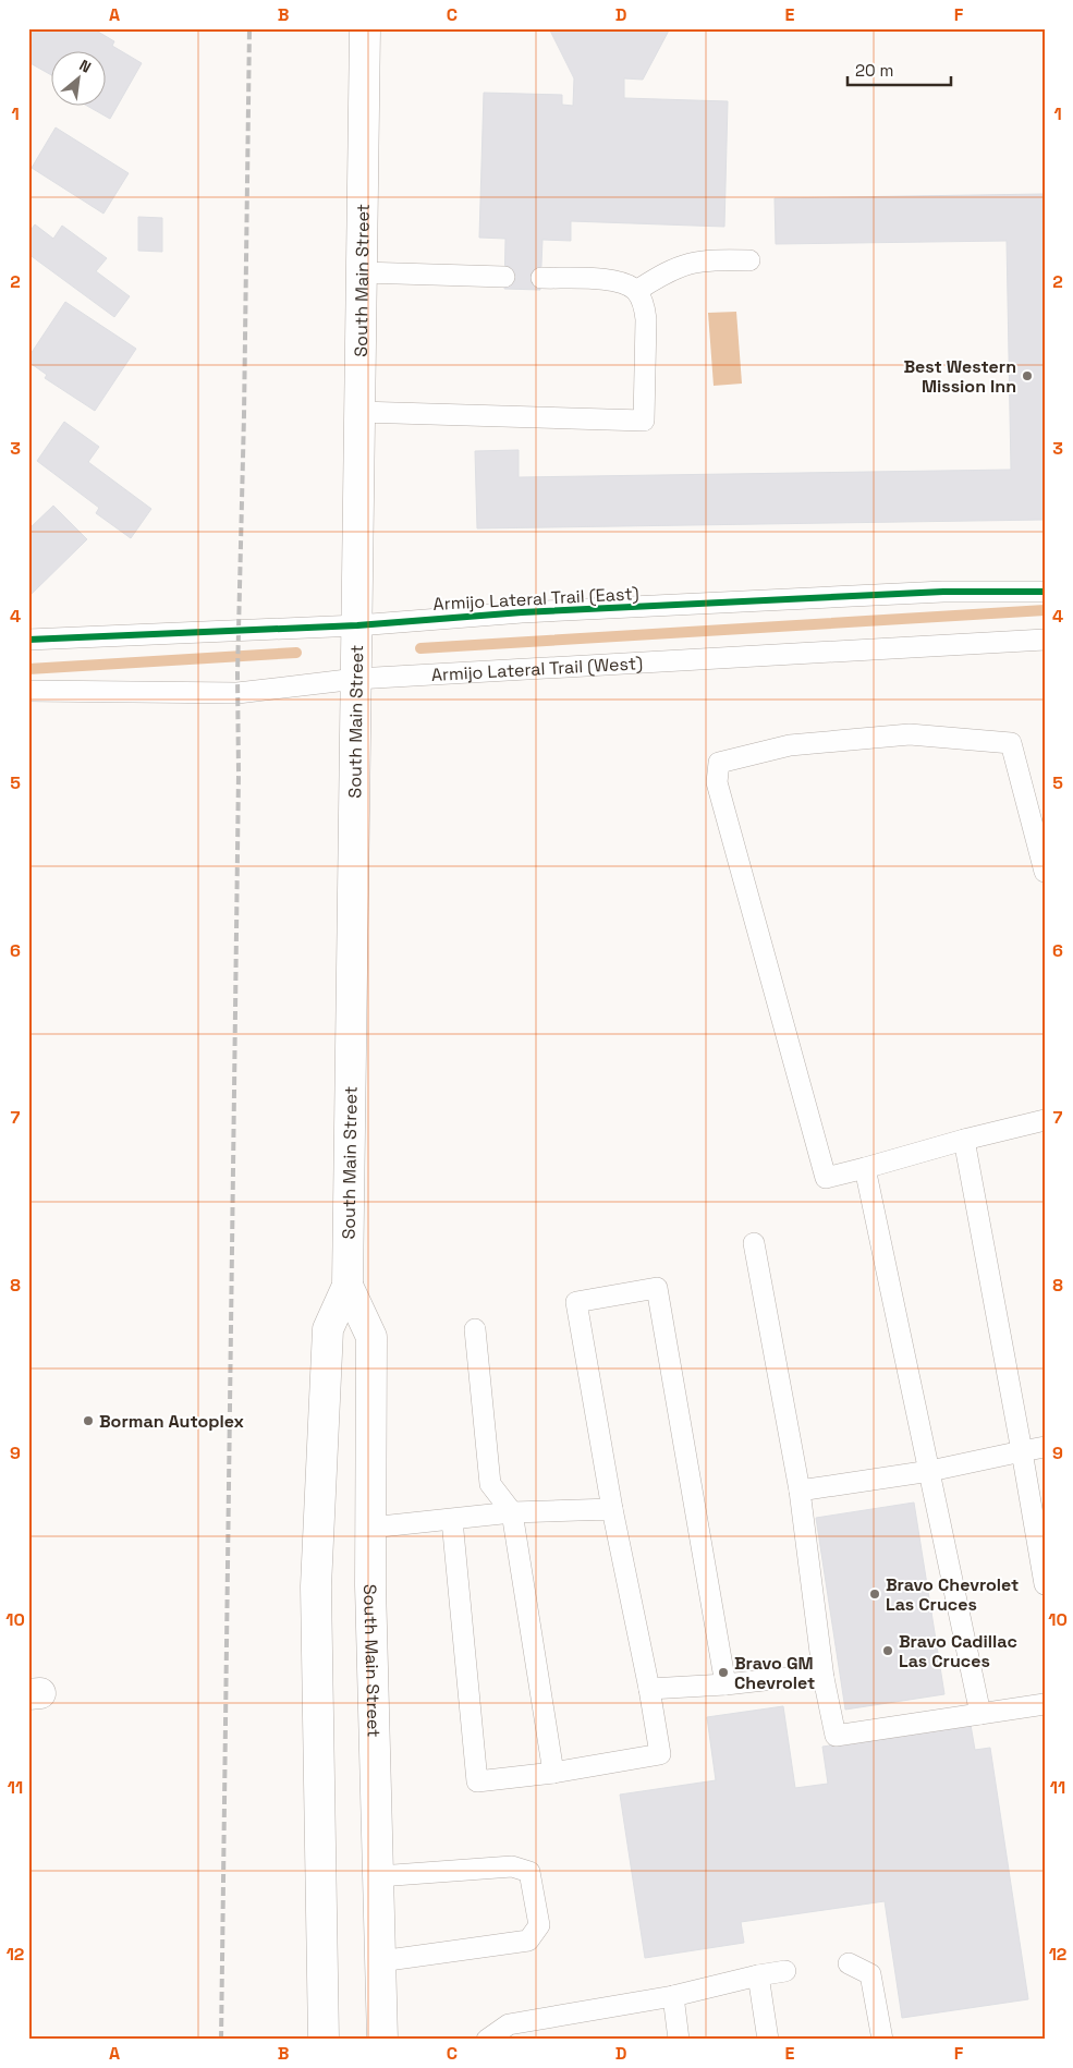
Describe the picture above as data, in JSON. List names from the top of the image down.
{
  "streets": {
    "main road": ["South Main Street"],
    "lane": ["Armijo Lateral Trail (East)", "Armijo Lateral Trail (West)"]
  },
  "crossings": [
    ["South Main Street", "Armijo Lateral Trail (East)"],
    ["South Main Street", "Armijo Lateral Trail (West)"]
  ],
  "places": [
    "Best Western Mission Inn",
    "Borman Autoplex",
    "Bravo Chevrolet Las Cruces",
    "Bravo Cadillac Las Cruces",
    "Bravo GM Chevrolet"
  ],
  "scale_bar": "20 m",
  "north": "top right",
  "grid": {
    "columns": [
      "A",
      "B",
      "C",
      "D",
      "E",
      "F"
    ],
    "rows": [
      "1",
      "2",
      "3",
      "4",
      "5",
      "6",
      "7",
      "8",
      "9",
      "10",
      "11",
      "12"
    ]
  }
}
